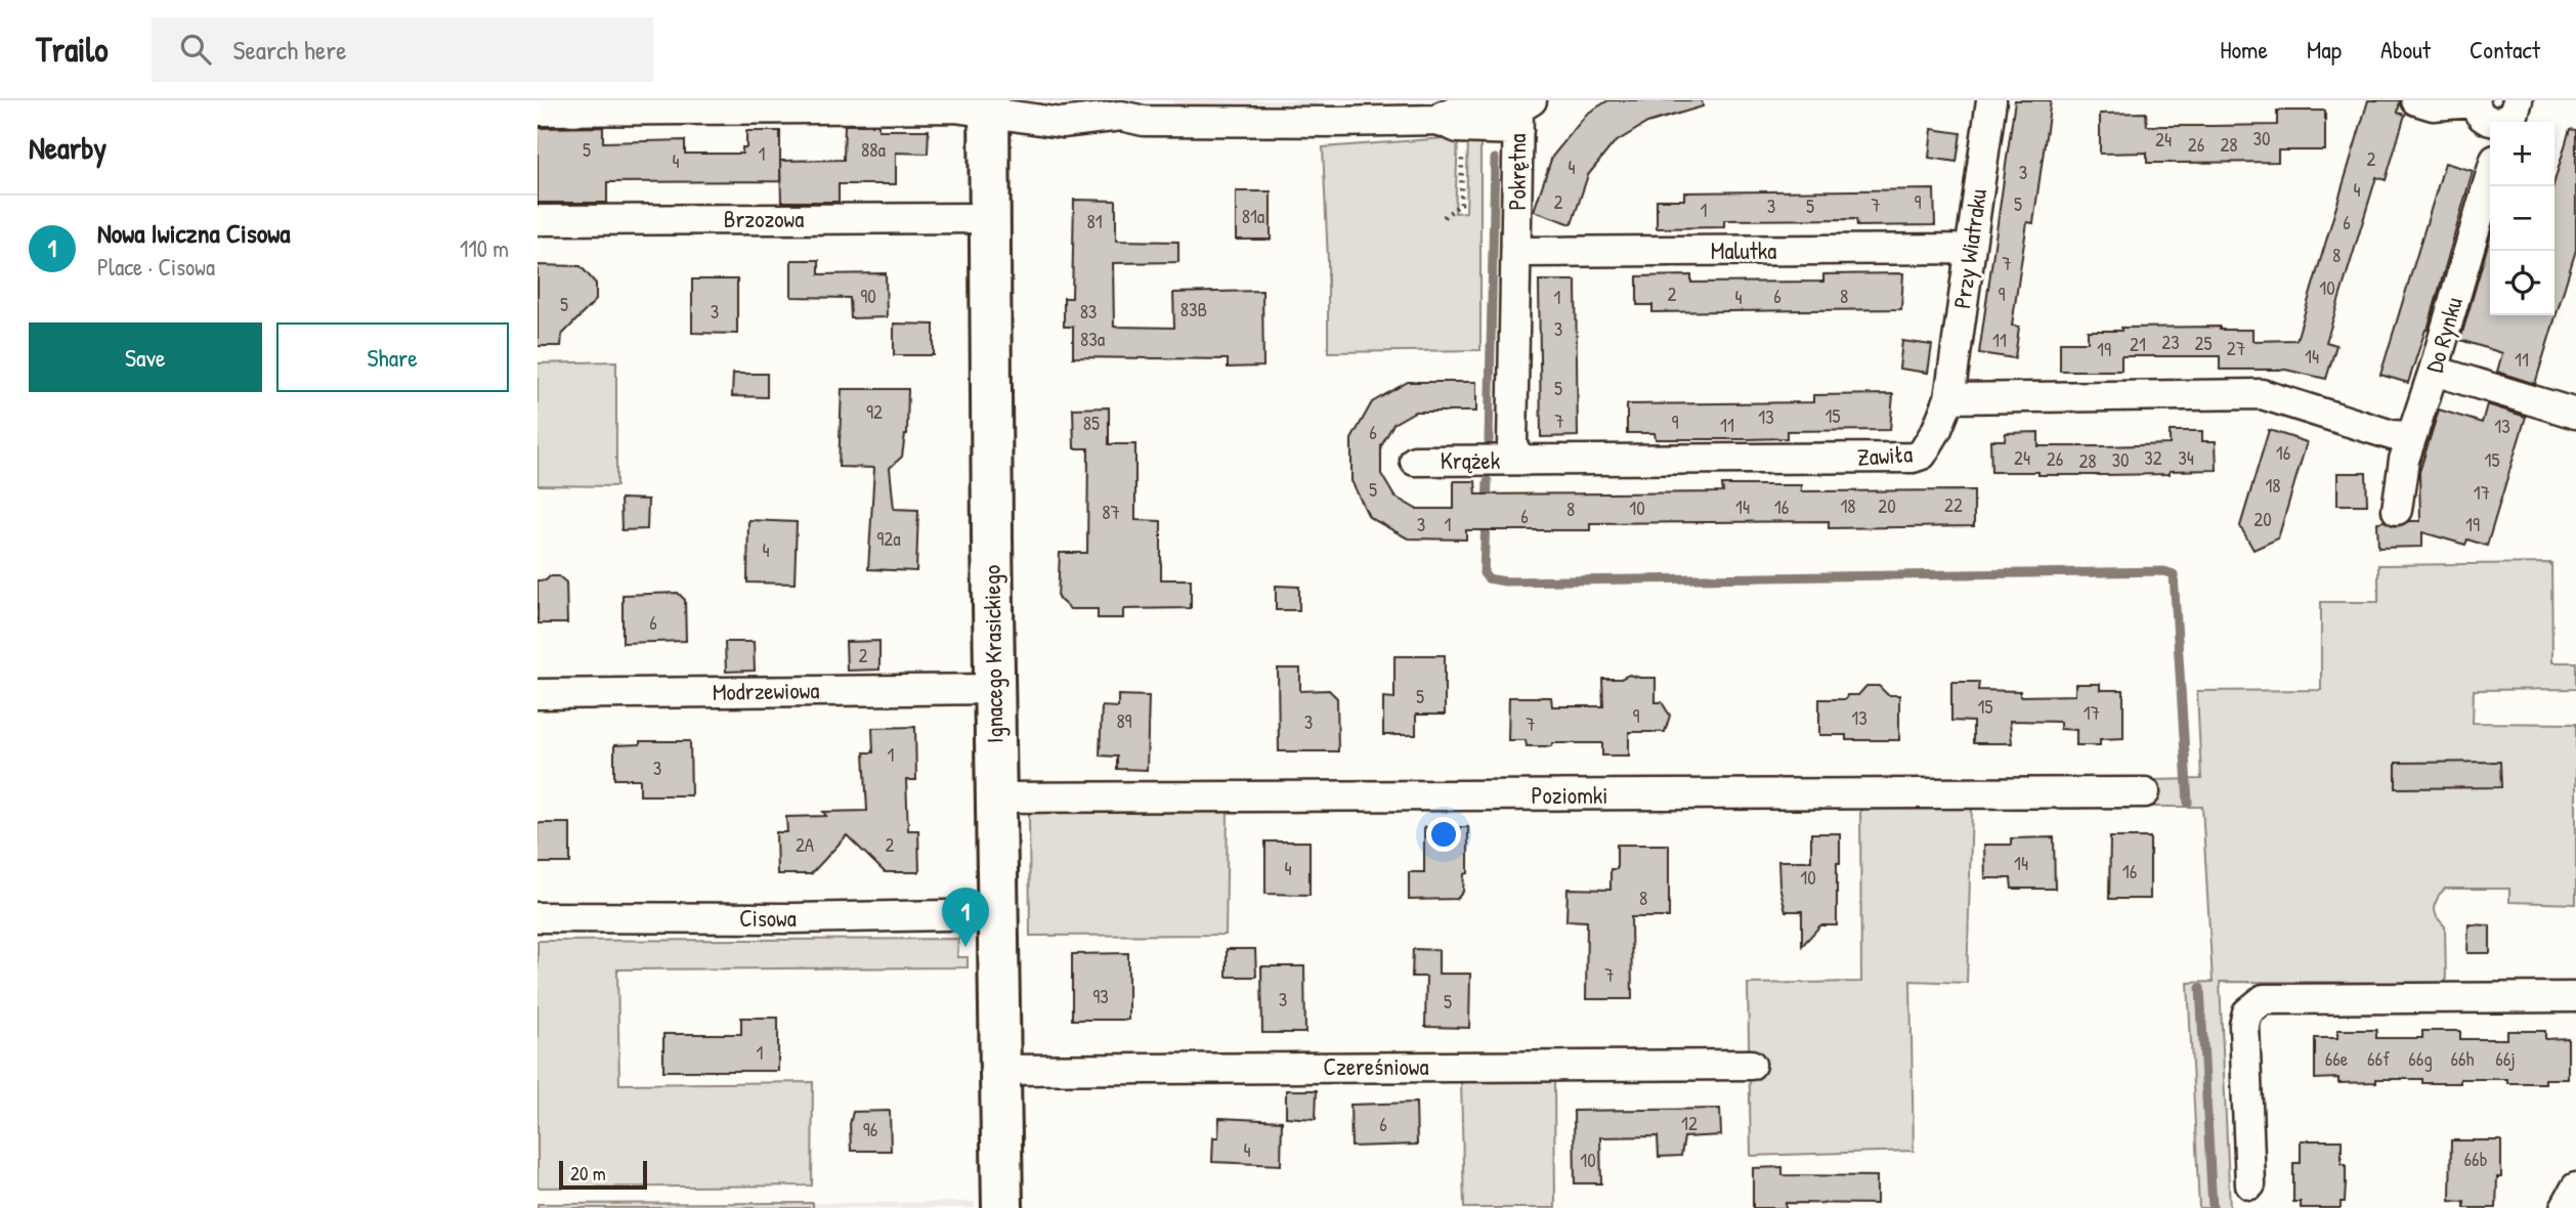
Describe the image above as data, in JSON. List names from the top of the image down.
{
  "streets": {
    "street": [
      "Pokrętna",
      "Brzozowa",
      "Przy Wiatraku",
      "Malutka",
      "Do Rynku",
      "Zawiła",
      "Krążek",
      "Ignacego Krasickiego",
      "Modrzewiowa",
      "Poziomki",
      "Cisowa",
      "Czereśniowa"
    ]
  },
  "crossings": [
    ["Pokrętna", "Malutka"],
    ["Brzozowa", "Ignacego Krasickiego"],
    ["Przy Wiatraku", "Malutka"],
    ["Przy Wiatraku", "Zawiła"],
    ["Zawiła", "Krążek"],
    ["Ignacego Krasickiego", "Modrzewiowa"],
    ["Ignacego Krasickiego", "Poziomki"],
    ["Ignacego Krasickiego", "Cisowa"],
    ["Ignacego Krasickiego", "Czereśniowa"]
  ],
  "house_numbers": [
    "30",
    "24",
    "26",
    "28",
    "5",
    "88a",
    "1",
    "2",
    "4",
    "4",
    "3",
    "4",
    "2",
    "9",
    "5",
    "7",
    "3",
    "5",
    "1",
    "81a",
    "81",
    "6",
    "8",
    "7",
    "10",
    "2",
    "9",
    "90",
    "6",
    "8",
    "1",
    "4",
    "5",
    "83B",
    "3",
    "83",
    "3",
    "83a",
    "11",
    "23",
    "25",
    "21",
    "27",
    "19",
    "14",
    "11",
    "5",
    "92",
    "15",
    "13",
    "7",
    "9",
    "85",
    "11",
    "13",
    "6",
    "16",
    "24",
    "32",
    "34",
    "26",
    "30",
    "15",
    "28",
    "18",
    "5",
    "17",
    "22",
    "18",
    "20",
    "14",
    "16",
    "10",
    "8",
    "87",
    "6",
    "20",
    "3",
    "1",
    "19",
    "92a",
    "4",
    "6",
    "2",
    "5",
    "15",
    "17",
    "9",
    "13",
    "89",
    "3",
    "7",
    "1",
    "3",
    "2A",
    "2",
    "14",
    "4",
    "16",
    "10",
    "8",
    "7",
    "93",
    "3",
    "5",
    "1",
    "66e",
    "66f",
    "66g",
    "66h",
    "66j",
    "12",
    "6",
    "96",
    "4",
    "66b",
    "10"
  ],
  "scale_bar": "20 m",
  "page": {
    "header": "Trailo",
    "search": "Search here",
    "nav": [
      "Home",
      "Map",
      "About",
      "Contact"
    ],
    "heading": "Nearby",
    "map_buttons": ["+", "−"],
    "list": [
      {
        "mark": "1",
        "name": "Nowa Iwiczna Cisowa",
        "note": "Place · Cisowa",
        "value": "110 m"
      }
    ],
    "buttons": ["Save", "Share"],
    "pins": "1",
    "scale": "20 m"
  }
}
